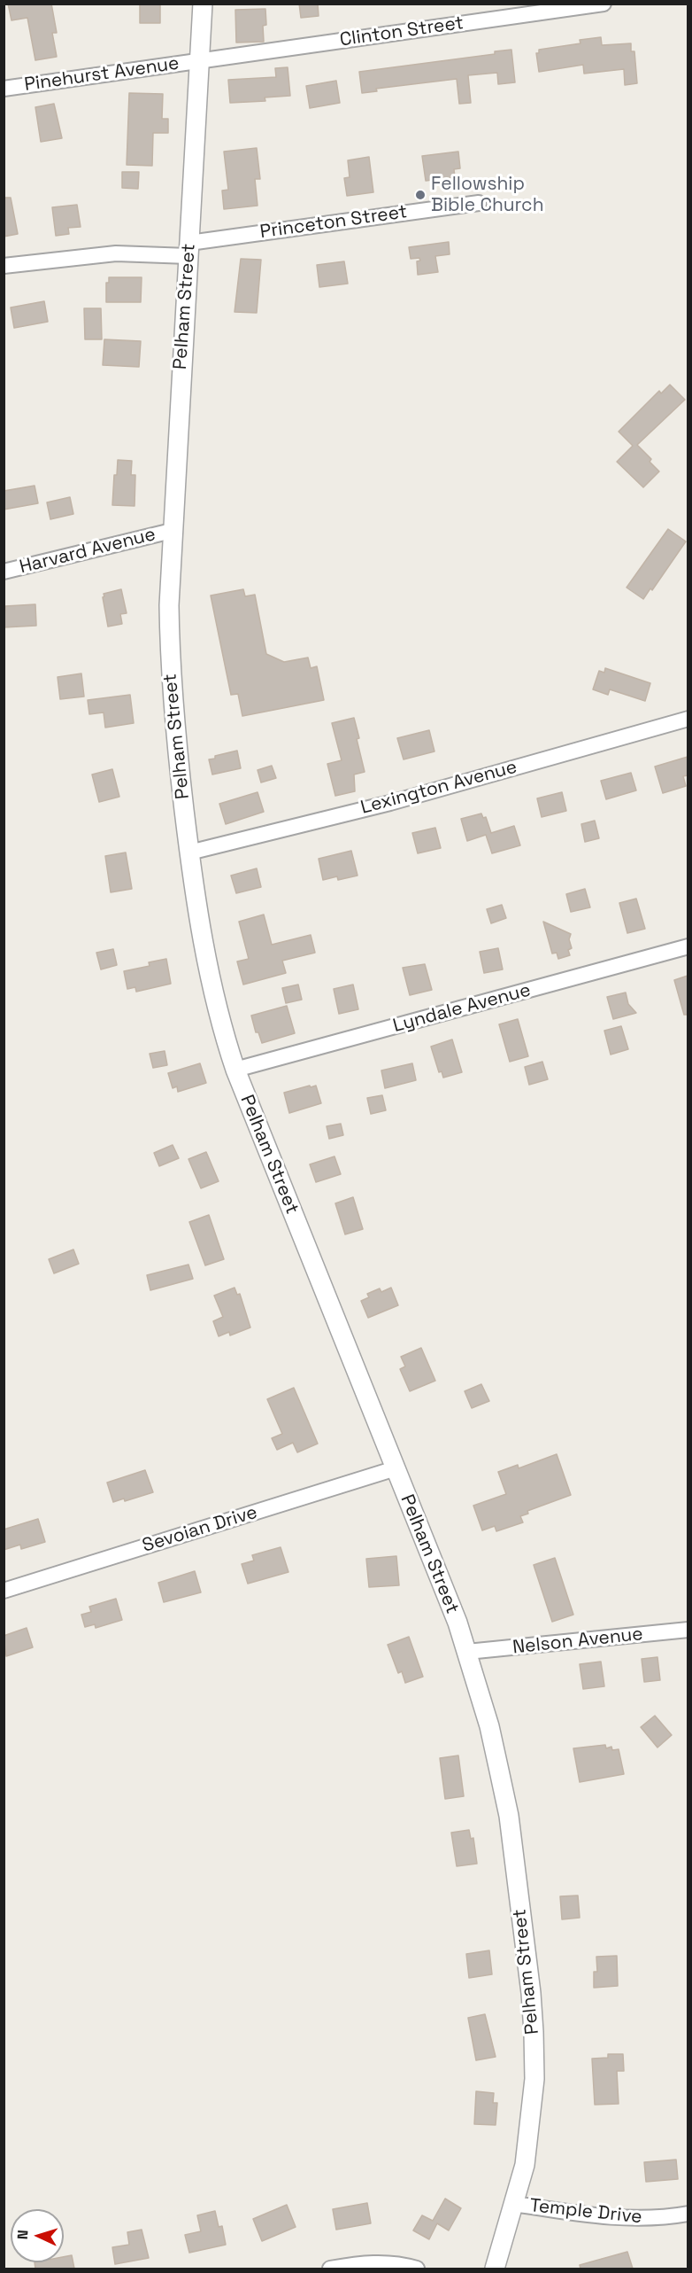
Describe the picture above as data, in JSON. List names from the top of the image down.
{
  "streets": {
    "street": [
      "Clinton Street",
      "Pinehurst Avenue",
      "Princeton Street",
      "Pelham Street",
      "Harvard Avenue",
      "Lexington Avenue",
      "Lyndale Avenue",
      "Sevoian Drive",
      "Nelson Avenue",
      "Temple Drive"
    ]
  },
  "crossings": [
    ["Clinton Street", "Pinehurst Avenue"],
    ["Clinton Street", "Pelham Street"],
    ["Pinehurst Avenue", "Pelham Street"],
    ["Princeton Street", "Pelham Street"],
    ["Pelham Street", "Harvard Avenue"],
    ["Pelham Street", "Lexington Avenue"],
    ["Pelham Street", "Lyndale Avenue"],
    ["Pelham Street", "Sevoian Drive"],
    ["Pelham Street", "Nelson Avenue"],
    ["Pelham Street", "Temple Drive"]
  ],
  "places": ["Fellowship Bible Church"],
  "north": "left"
}
